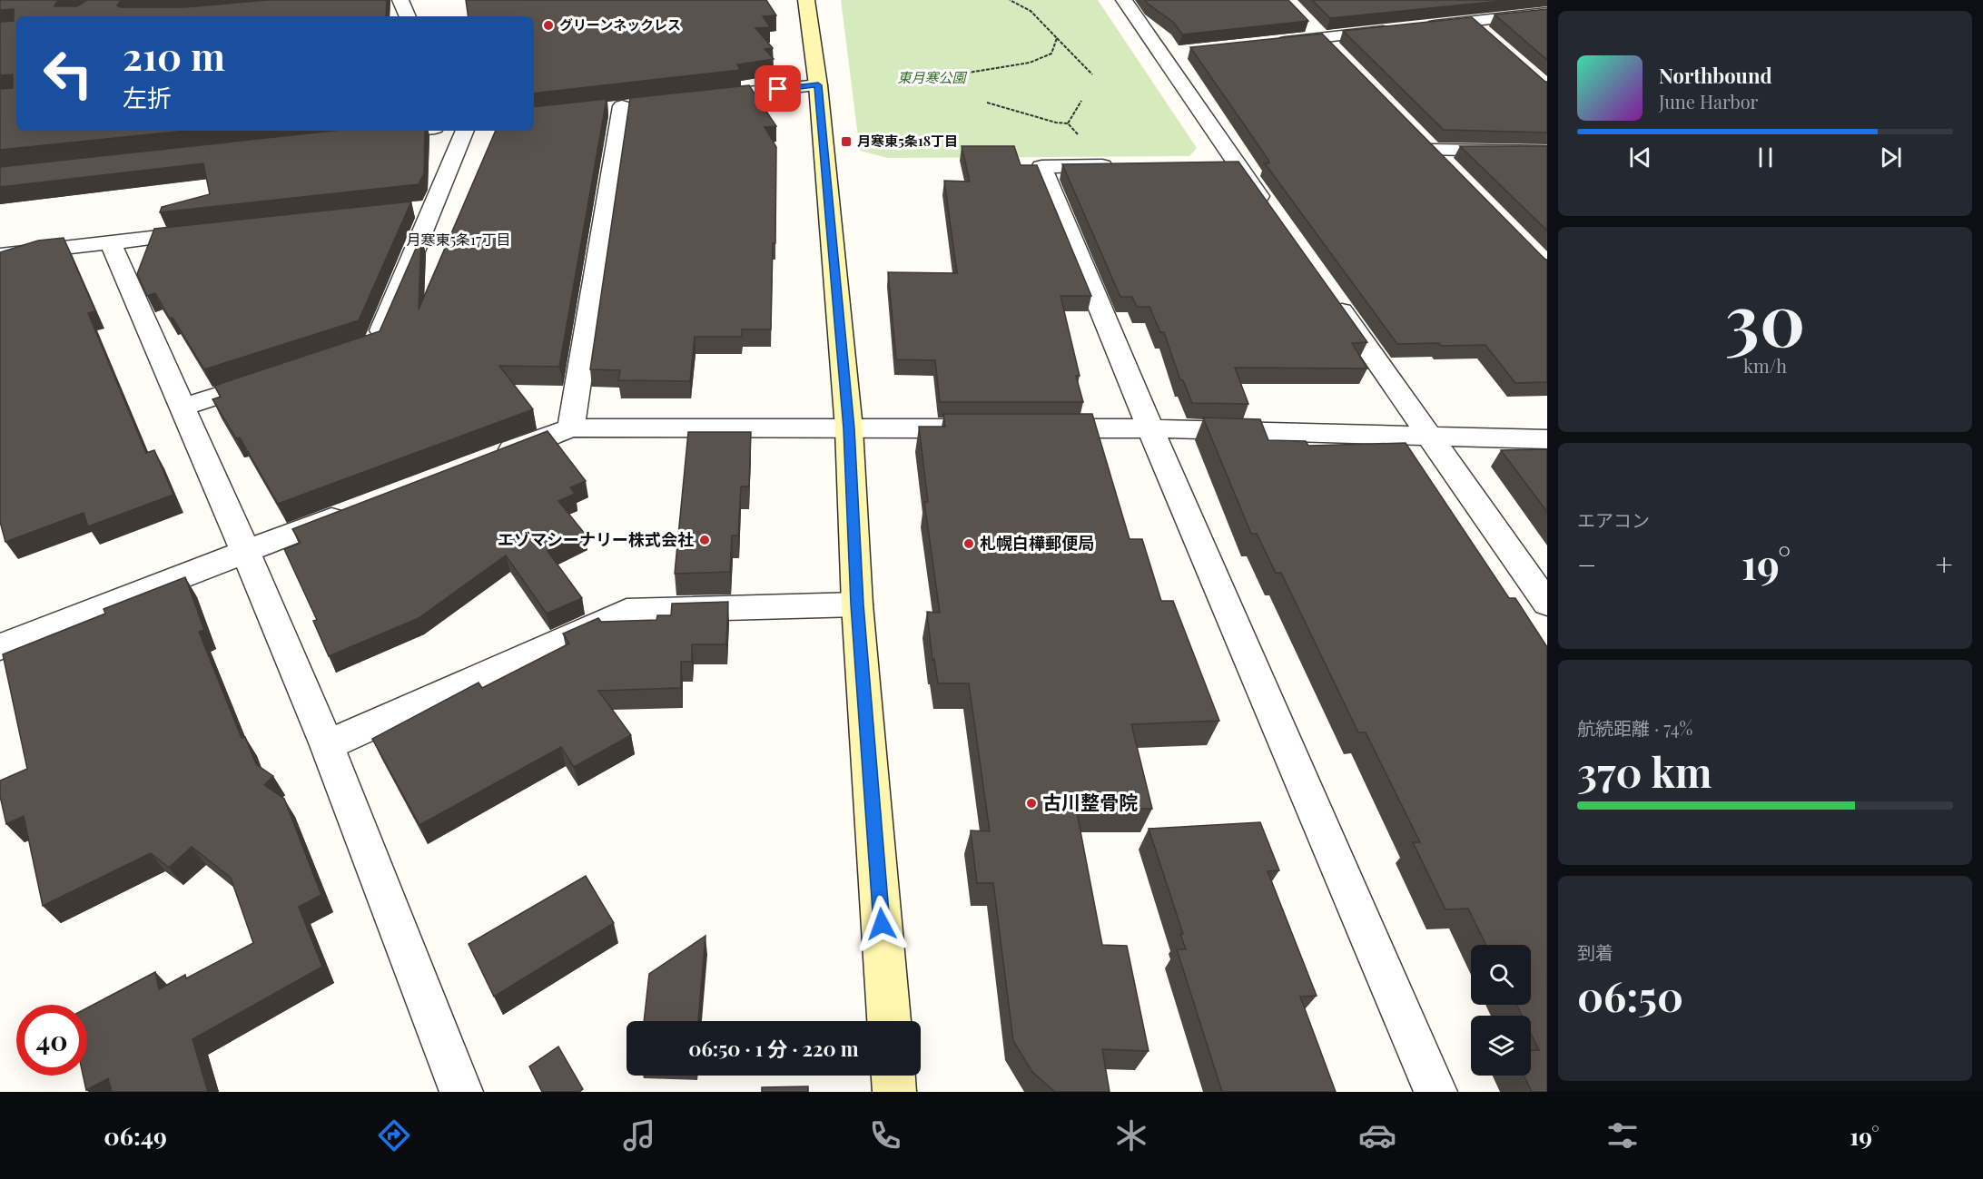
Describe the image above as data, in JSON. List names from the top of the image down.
{
  "districts": ["月寒東5条17丁目"],
  "parks": ["東月寒公園"],
  "places": {
    "other": [
      "グリーンネックレス",
      "エゾマシーナリー株式会社",
      "札幌白樺郵便局",
      "古川整骨院"
    ],
    "transit": ["月寒東5条18丁目"]
  },
  "page": {
    "turn": ["210 m", "左折"],
    "song": ["Northbound", "June Harbor"],
    "tile": [
      ["30", "km/h"],
      "エアコン",
      ["航続距離 · 74%", "370 km"],
      ["到着", "06:50"]
    ],
    "heat": ["−", "19°", "+"],
    "limit": "40",
    "trip": "06:50 · 1 分 · 220 m",
    "tabs": ["06:49", "19°"]
  }
}
